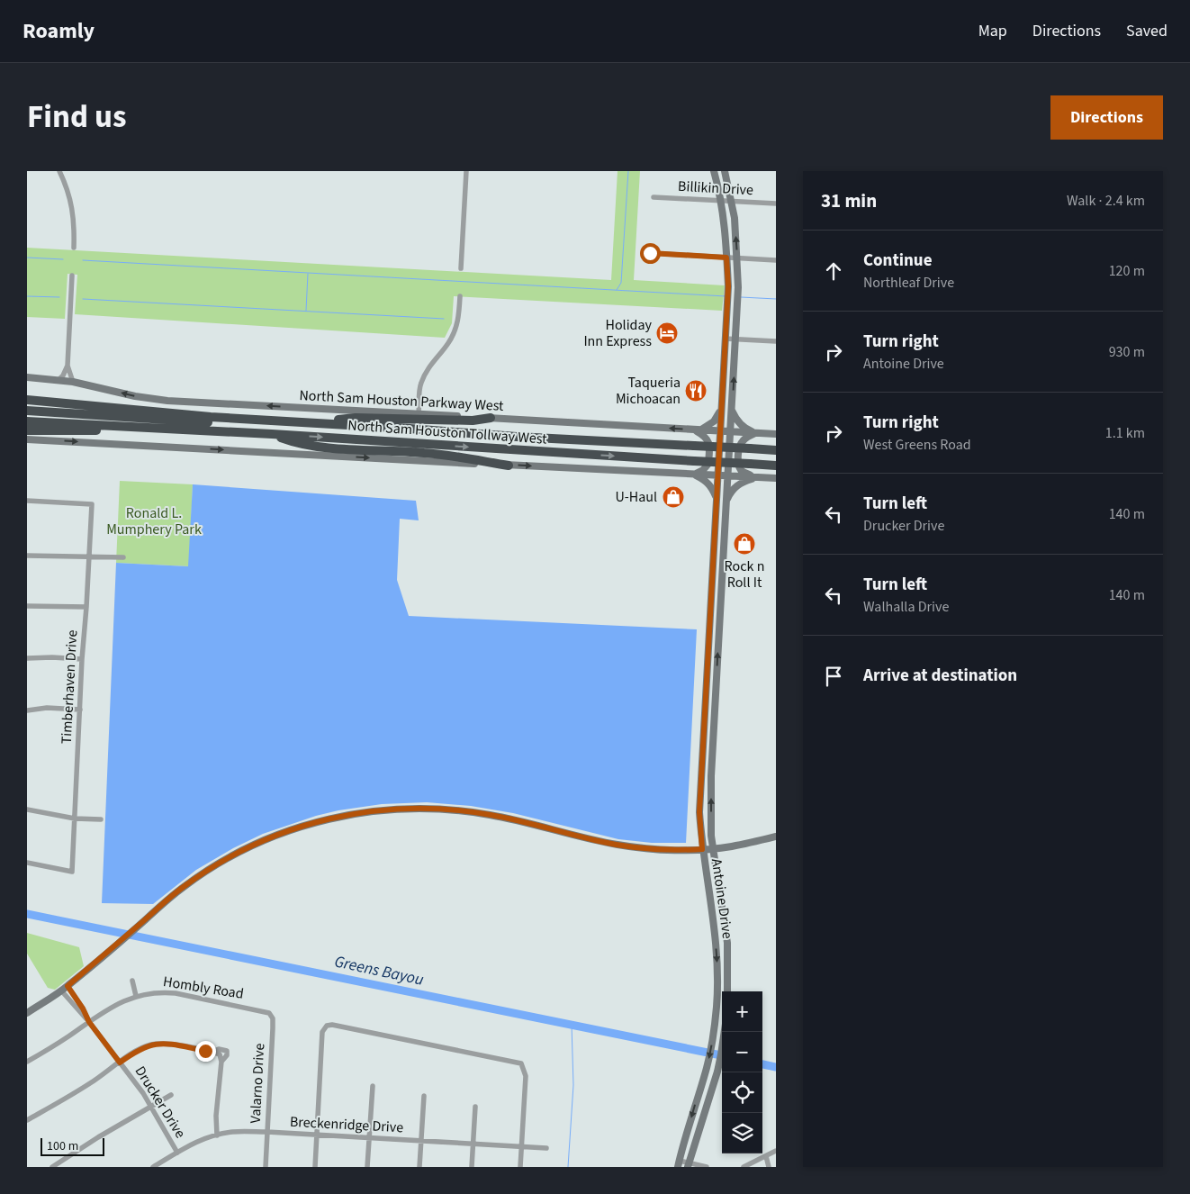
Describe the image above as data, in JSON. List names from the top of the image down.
{
  "streets": {
    "highway": ["North Sam Houston Tollway West"],
    "main road": ["North Sam Houston Parkway West", "Antoine Drive"],
    "street": [
      "Billikin Drive",
      "Timberhaven Drive",
      "Hombly Road",
      "Valarno Drive",
      "Drucker Drive",
      "Breckenridge Drive"
    ]
  },
  "crossings": [
    ["Billikin Drive", "Antoine Drive"],
    ["North Sam Houston Parkway West", "Antoine Drive"],
    ["Hombly Road", "Valarno Drive"],
    ["Hombly Road", "Drucker Drive"],
    ["Valarno Drive", "Breckenridge Drive"],
    ["Drucker Drive", "Breckenridge Drive"]
  ],
  "water": ["Greens Bayou"],
  "parks": ["Ronald L. Mumphery Park"],
  "places": {
    "hotel": ["Holiday Inn Express"],
    "restaurant": ["Taqueria Michoacan"],
    "shop": ["U-Haul", "Rock n Roll It"]
  },
  "scale_bar": "100 m",
  "page": {
    "header": "Roamly",
    "nav": ["Map", "Directions", "Saved"],
    "title": "Find us",
    "buttons": "Directions",
    "heading": ["31 min", "Walk · 2.4 km"],
    "list": [
      ["Continue", "Northleaf Drive", "120 m"],
      ["Turn right", "Antoine Drive", "930 m"],
      ["Turn right", "West Greens Road", "1.1 km"],
      ["Turn left", "Drucker Drive", "140 m"],
      ["Turn left", "Walhalla Drive", "140 m"],
      "Arrive at destination"
    ],
    "map_buttons": ["+", "−"],
    "scale": "100 m"
  }
}
